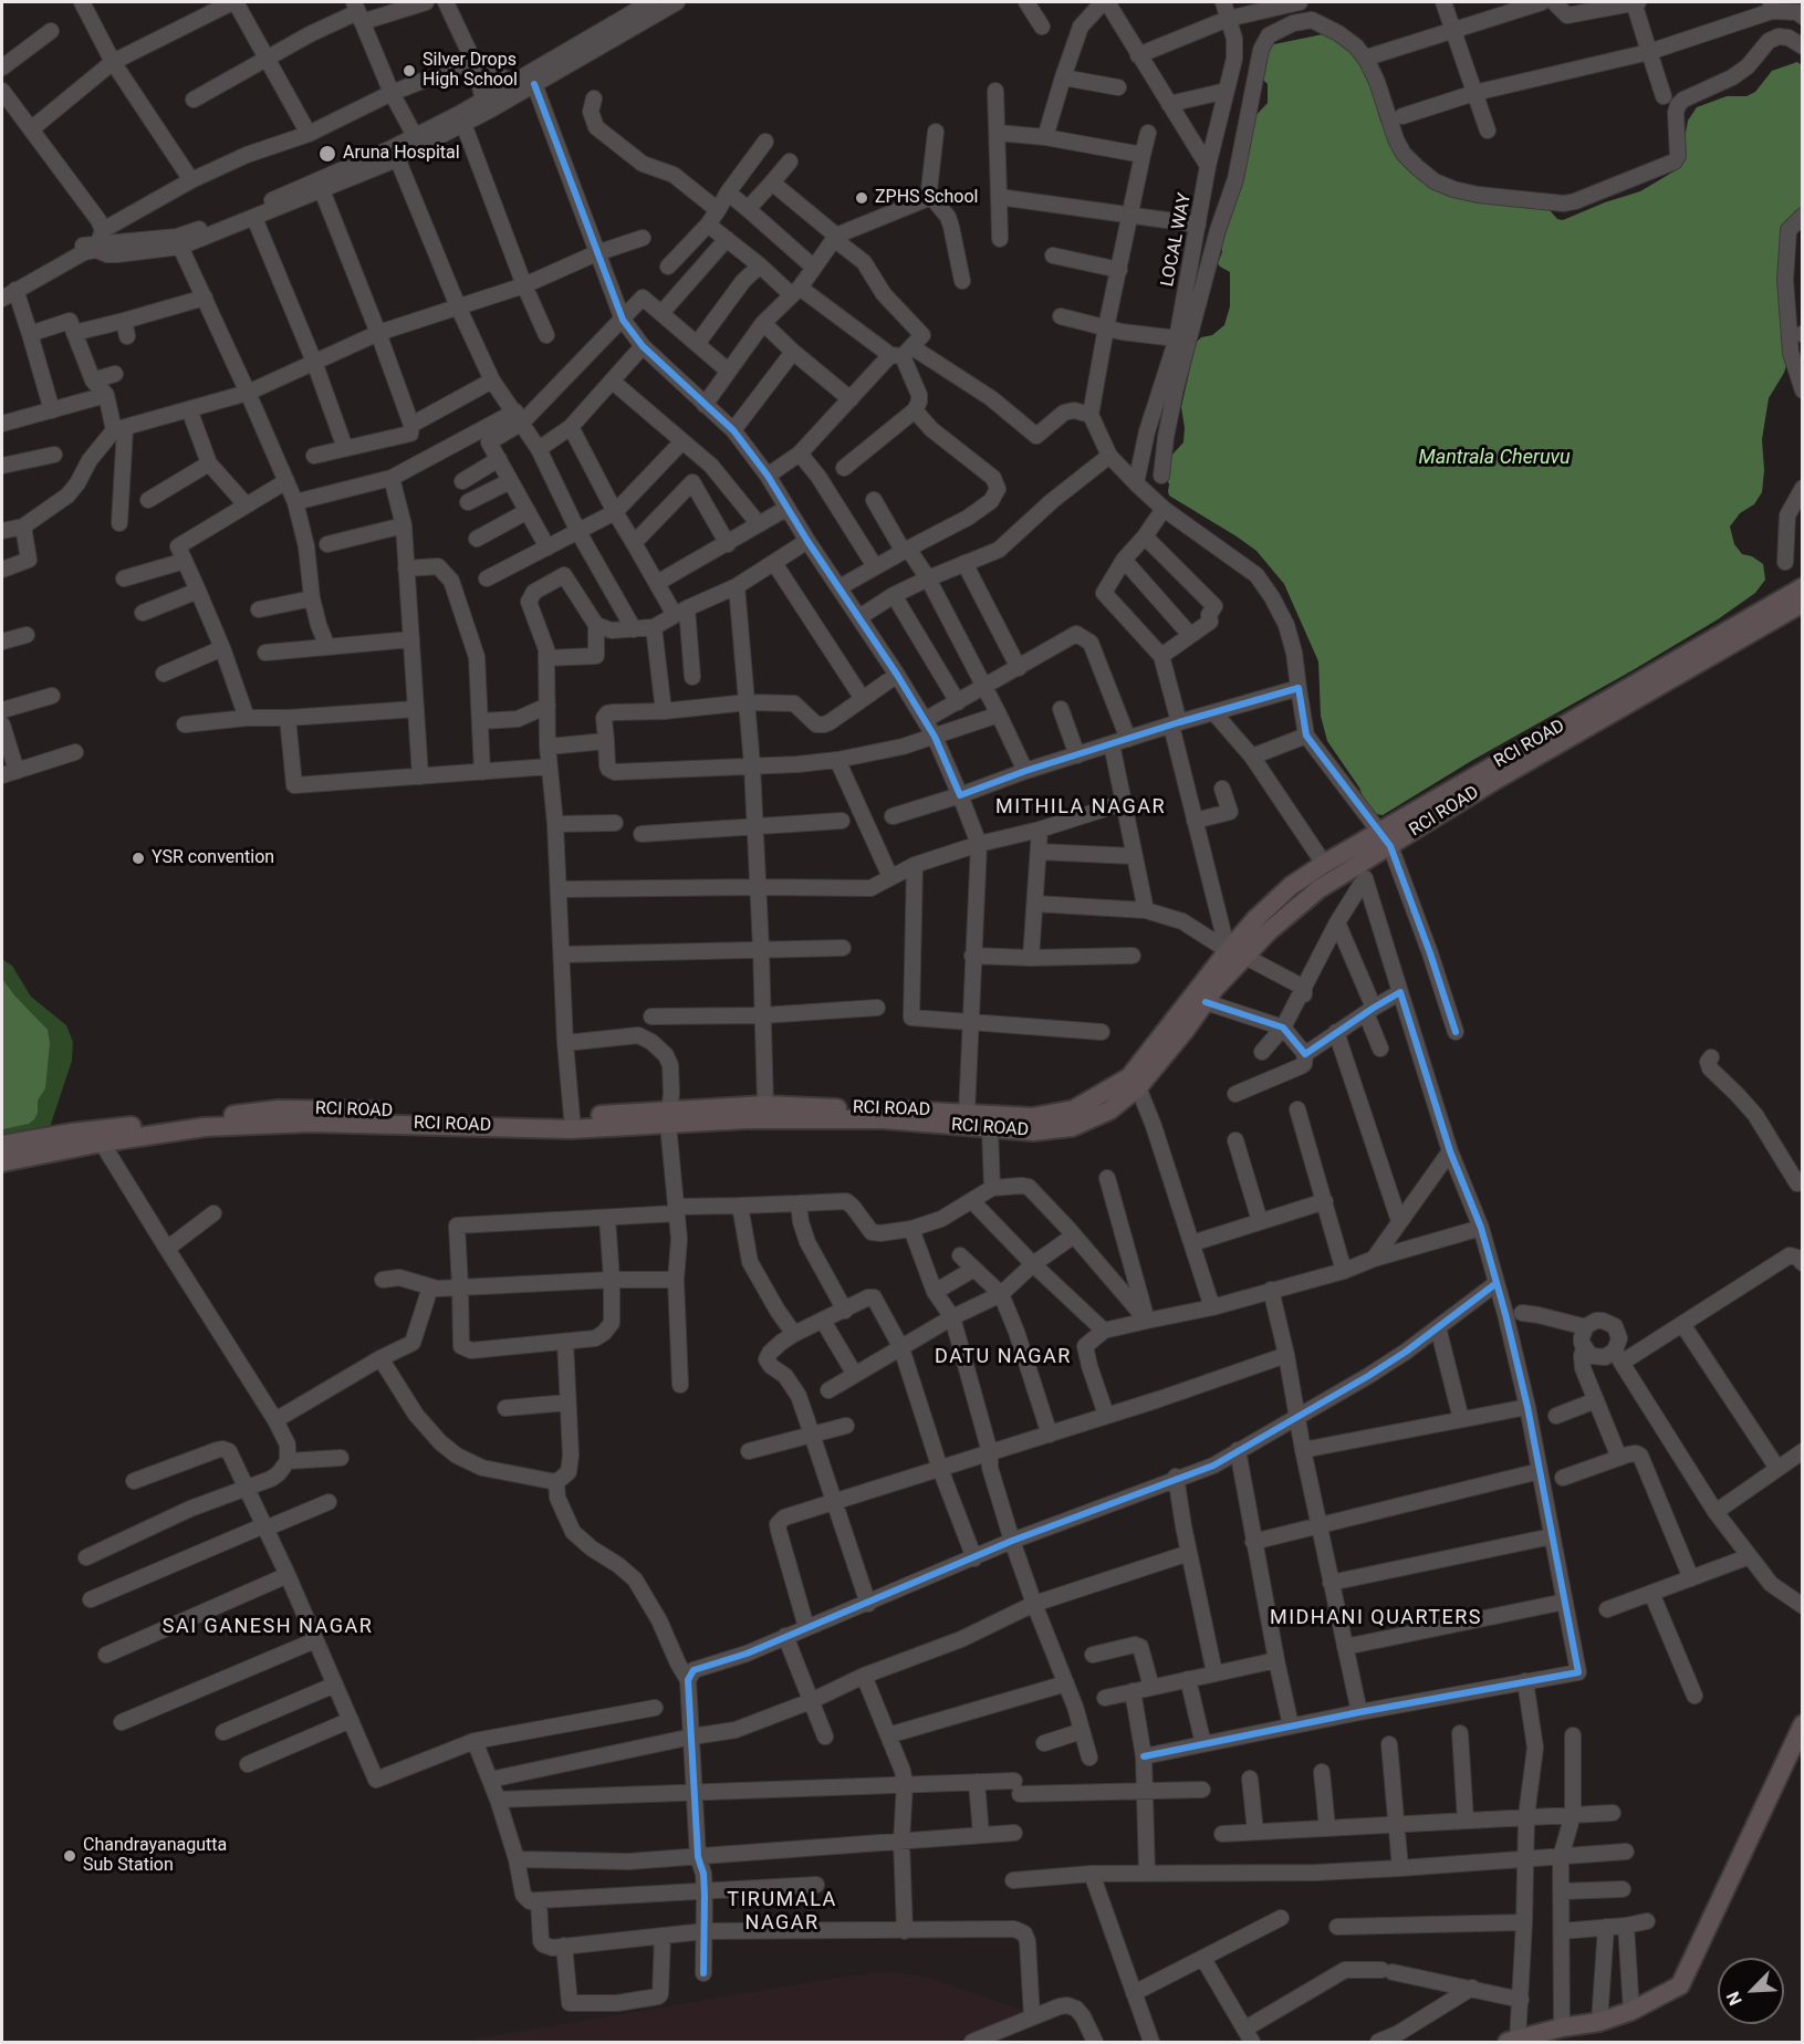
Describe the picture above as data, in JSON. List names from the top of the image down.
{
  "streets": {
    "main road": ["RCI ROAD"],
    "street": ["LOCAL WAY"]
  },
  "districts": [
    "MITHILA NAGAR",
    "DATU NAGAR",
    "MIDHANI QUARTERS",
    "SAI GANESH NAGAR",
    "TIRUMALA NAGAR"
  ],
  "water": ["Mantrala Cheruvu"],
  "places": [
    "Silver Drops High School",
    "Aruna Hospital",
    "ZPHS School",
    "YSR convention",
    "Chandrayanagutta Sub Station"
  ],
  "north": "bottom left"
}
